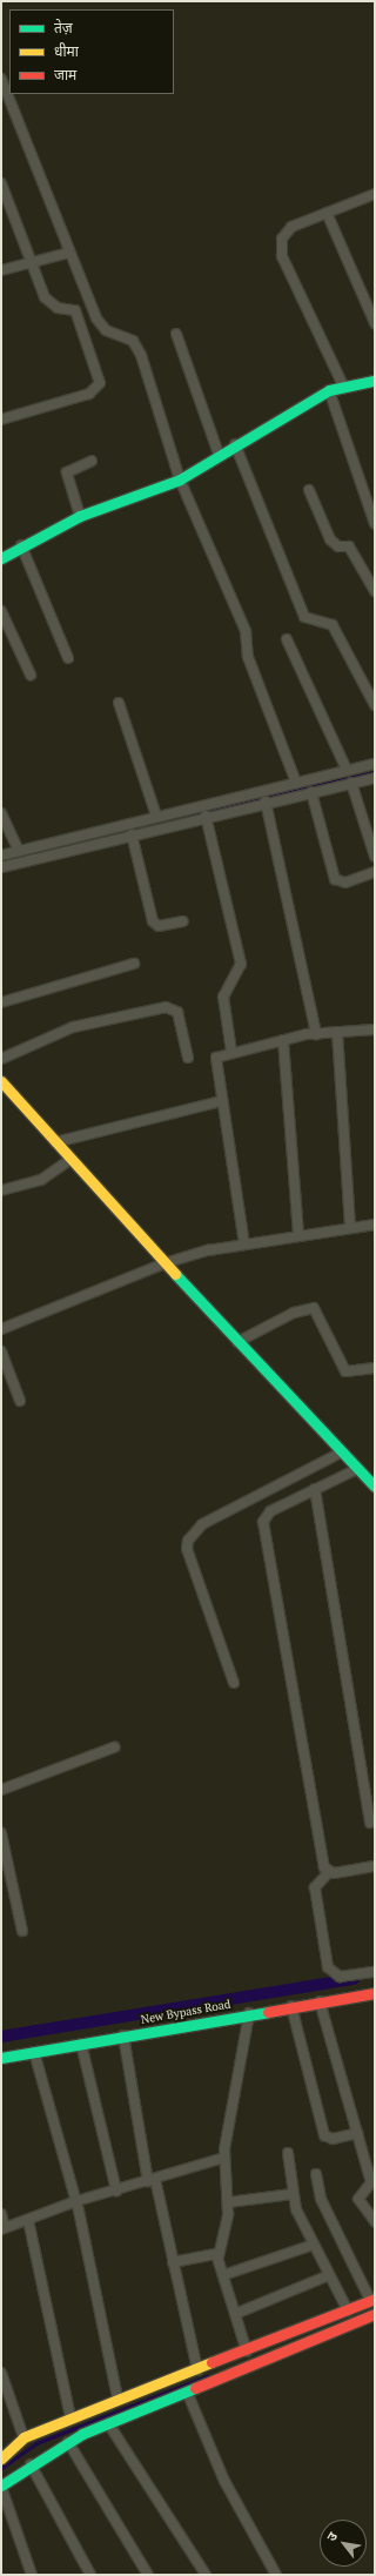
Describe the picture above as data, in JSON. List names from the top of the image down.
{
  "streets": {
    "street": ["New Bypass Road"]
  },
  "legend": ["तेज़", "धीमा", "जाम"],
  "north": "top left"
}
